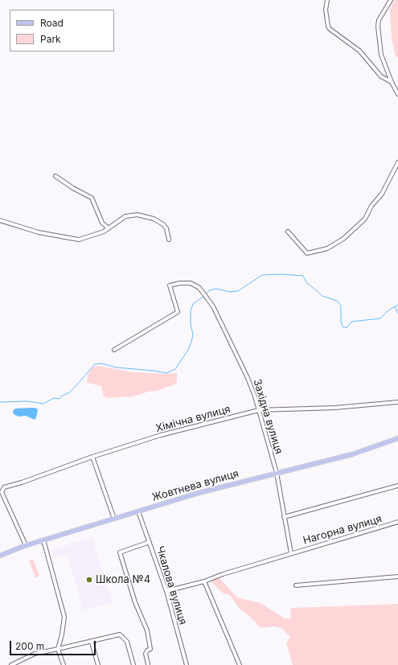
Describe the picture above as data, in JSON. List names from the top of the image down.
{
  "streets": {
    "main road": ["Жовтнева вулиця"],
    "street": [
      "Західна вулиця",
      "Хімічна вулиця",
      "Нагорна вулиця",
      "Чкалова вулиця"
    ]
  },
  "crossings": [
    ["Західна вулиця", "Хімічна вулиця"],
    ["Західна вулиця", "Жовтнева вулиця"],
    ["Західна вулиця", "Нагорна вулиця"],
    ["Хімічна вулиця", "Жовтнева вулиця"],
    ["Жовтнева вулиця", "Чкалова вулиця"],
    ["Нагорна вулиця", "Чкалова вулиця"]
  ],
  "places": ["Школа №4"],
  "legend": ["Road", "Park"],
  "scale_bar": "200 m"
}
